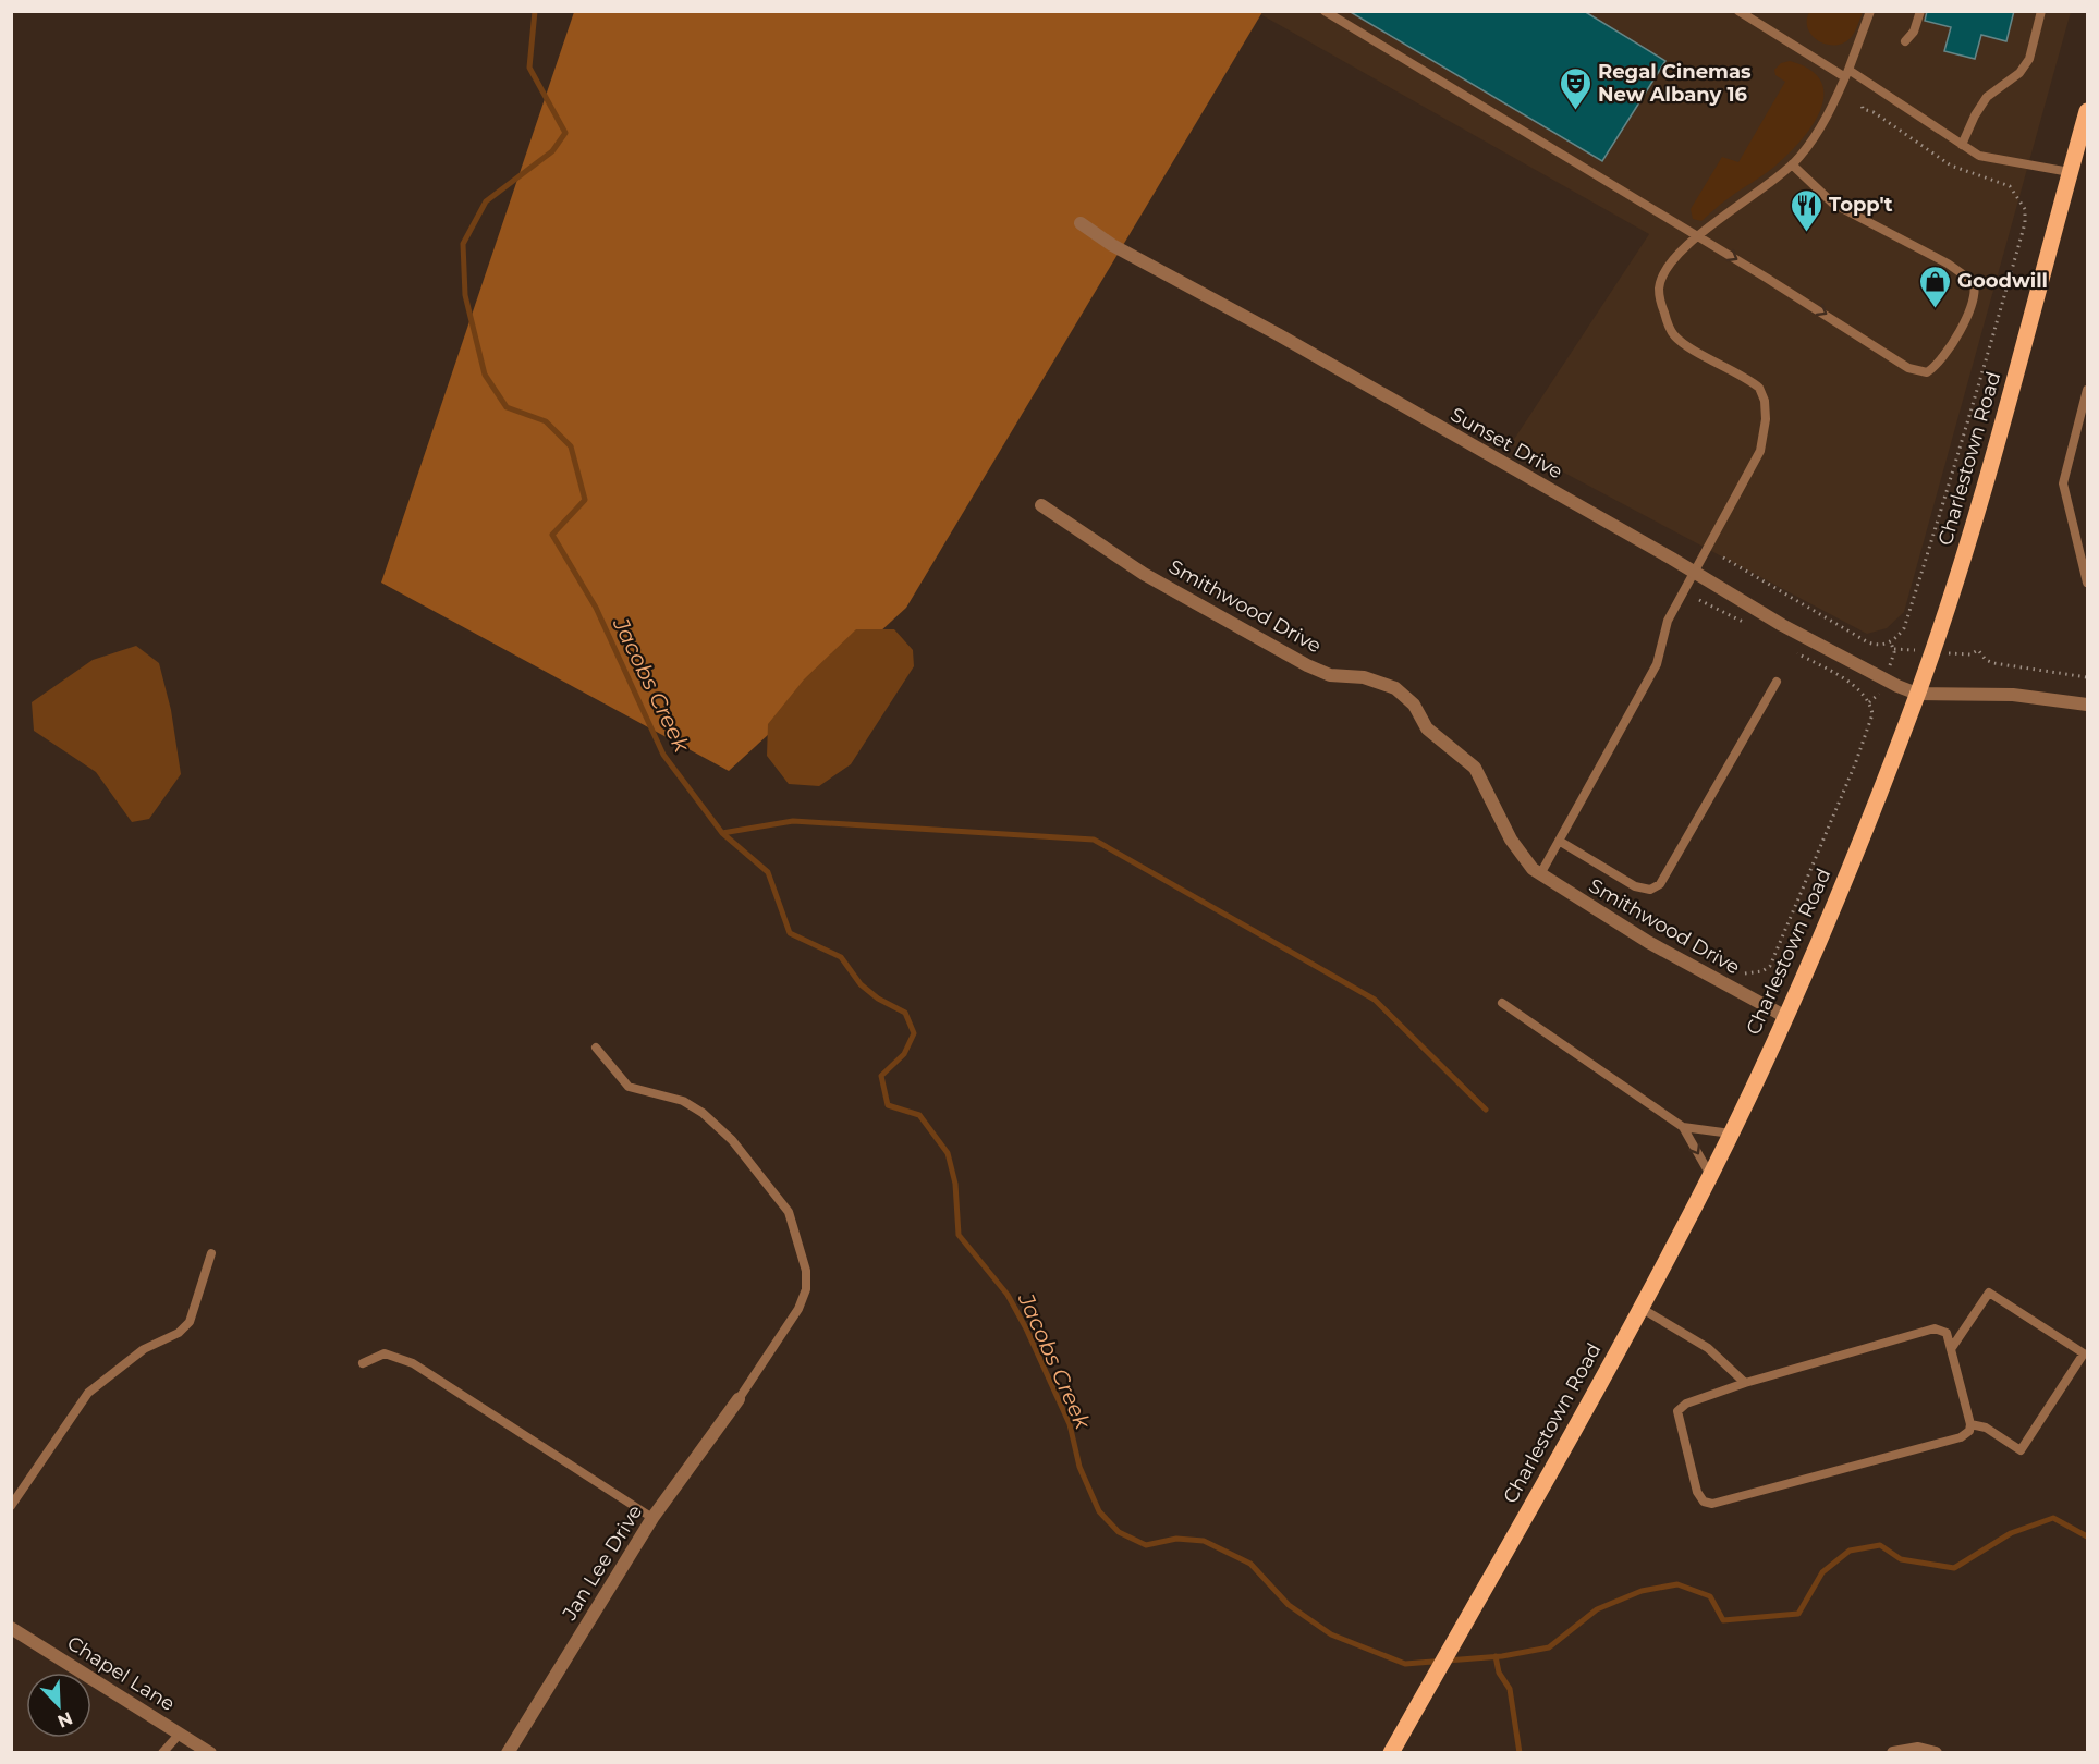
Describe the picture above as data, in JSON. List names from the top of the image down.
{
  "streets": {
    "main road": ["Charlestown Road"],
    "street": [
      "Sunset Drive",
      "Smithwood Drive",
      "Jan Lee Drive",
      "Chapel Lane"
    ]
  },
  "crossings": [
    ["Sunset Drive", "Charlestown Road"],
    ["Charlestown Road", "Smithwood Drive"]
  ],
  "water": ["Jacobs Creek"],
  "places": {
    "theatre": ["Regal Cinemas New Albany 16"],
    "restaurant": ["Topp't"],
    "shop": ["Goodwill"]
  },
  "north": "bottom right"
}
